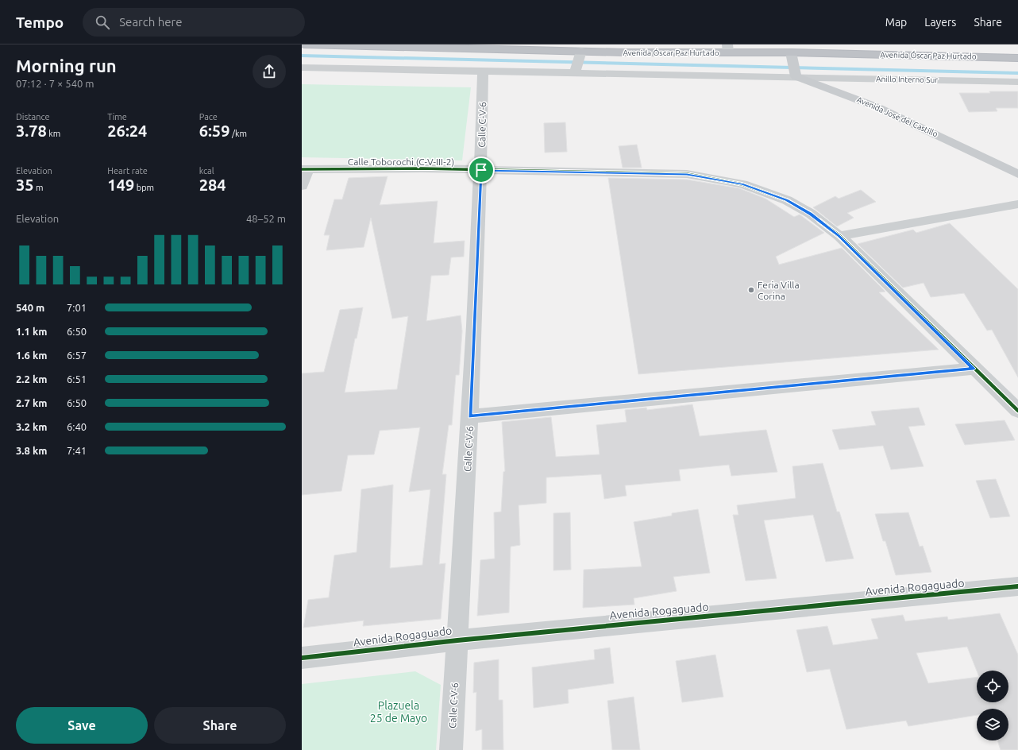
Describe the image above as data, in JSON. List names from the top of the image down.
{
  "streets": {
    "highway": ["Avenida Óscar Paz Hurtado"],
    "main road": ["Avenida José del Castillo"],
    "street": [
      "Anillo Interno Sur",
      "Calle C-V-6",
      "Calle Toborochi (C-V-III-2)",
      "Avenida Rogaguado"
    ]
  },
  "crossings": [
    ["Anillo Interno Sur", "Avenida José del Castillo"],
    ["Anillo Interno Sur", "Calle C-V-6"],
    ["Calle C-V-6", "Calle Toborochi (C-V-III-2)"],
    ["Calle C-V-6", "Avenida Rogaguado"]
  ],
  "parks": ["Plazuela 25 de Mayo"],
  "places": ["Feria Villa Corina"],
  "page": {
    "header": "Tempo",
    "search": "Search here",
    "nav": ["Map", "Layers", "Share"],
    "heading": ["Morning run", "07:12 · 7 × 540 m"],
    "stats": [
      ["Distance", "3.78 km"],
      ["Time", "26:24"],
      ["Pace", "6:59 /km"],
      ["Elevation", "35 m"],
      ["Heart rate", "149 bpm"],
      ["kcal", "284"]
    ],
    "chart": ["Elevation", "48–52 m"],
    "list": [
      {
        "name": "540 m",
        "note": "7:01"
      },
      {
        "name": "1.1 km",
        "note": "6:50"
      },
      {
        "name": "1.6 km",
        "note": "6:57"
      },
      {
        "name": "2.2 km",
        "note": "6:51"
      },
      {
        "name": "2.7 km",
        "note": "6:50"
      },
      {
        "name": "3.2 km",
        "note": "6:40"
      },
      {
        "name": "3.8 km",
        "note": "7:41"
      }
    ],
    "buttons": ["Save", "Share"]
  }
}
